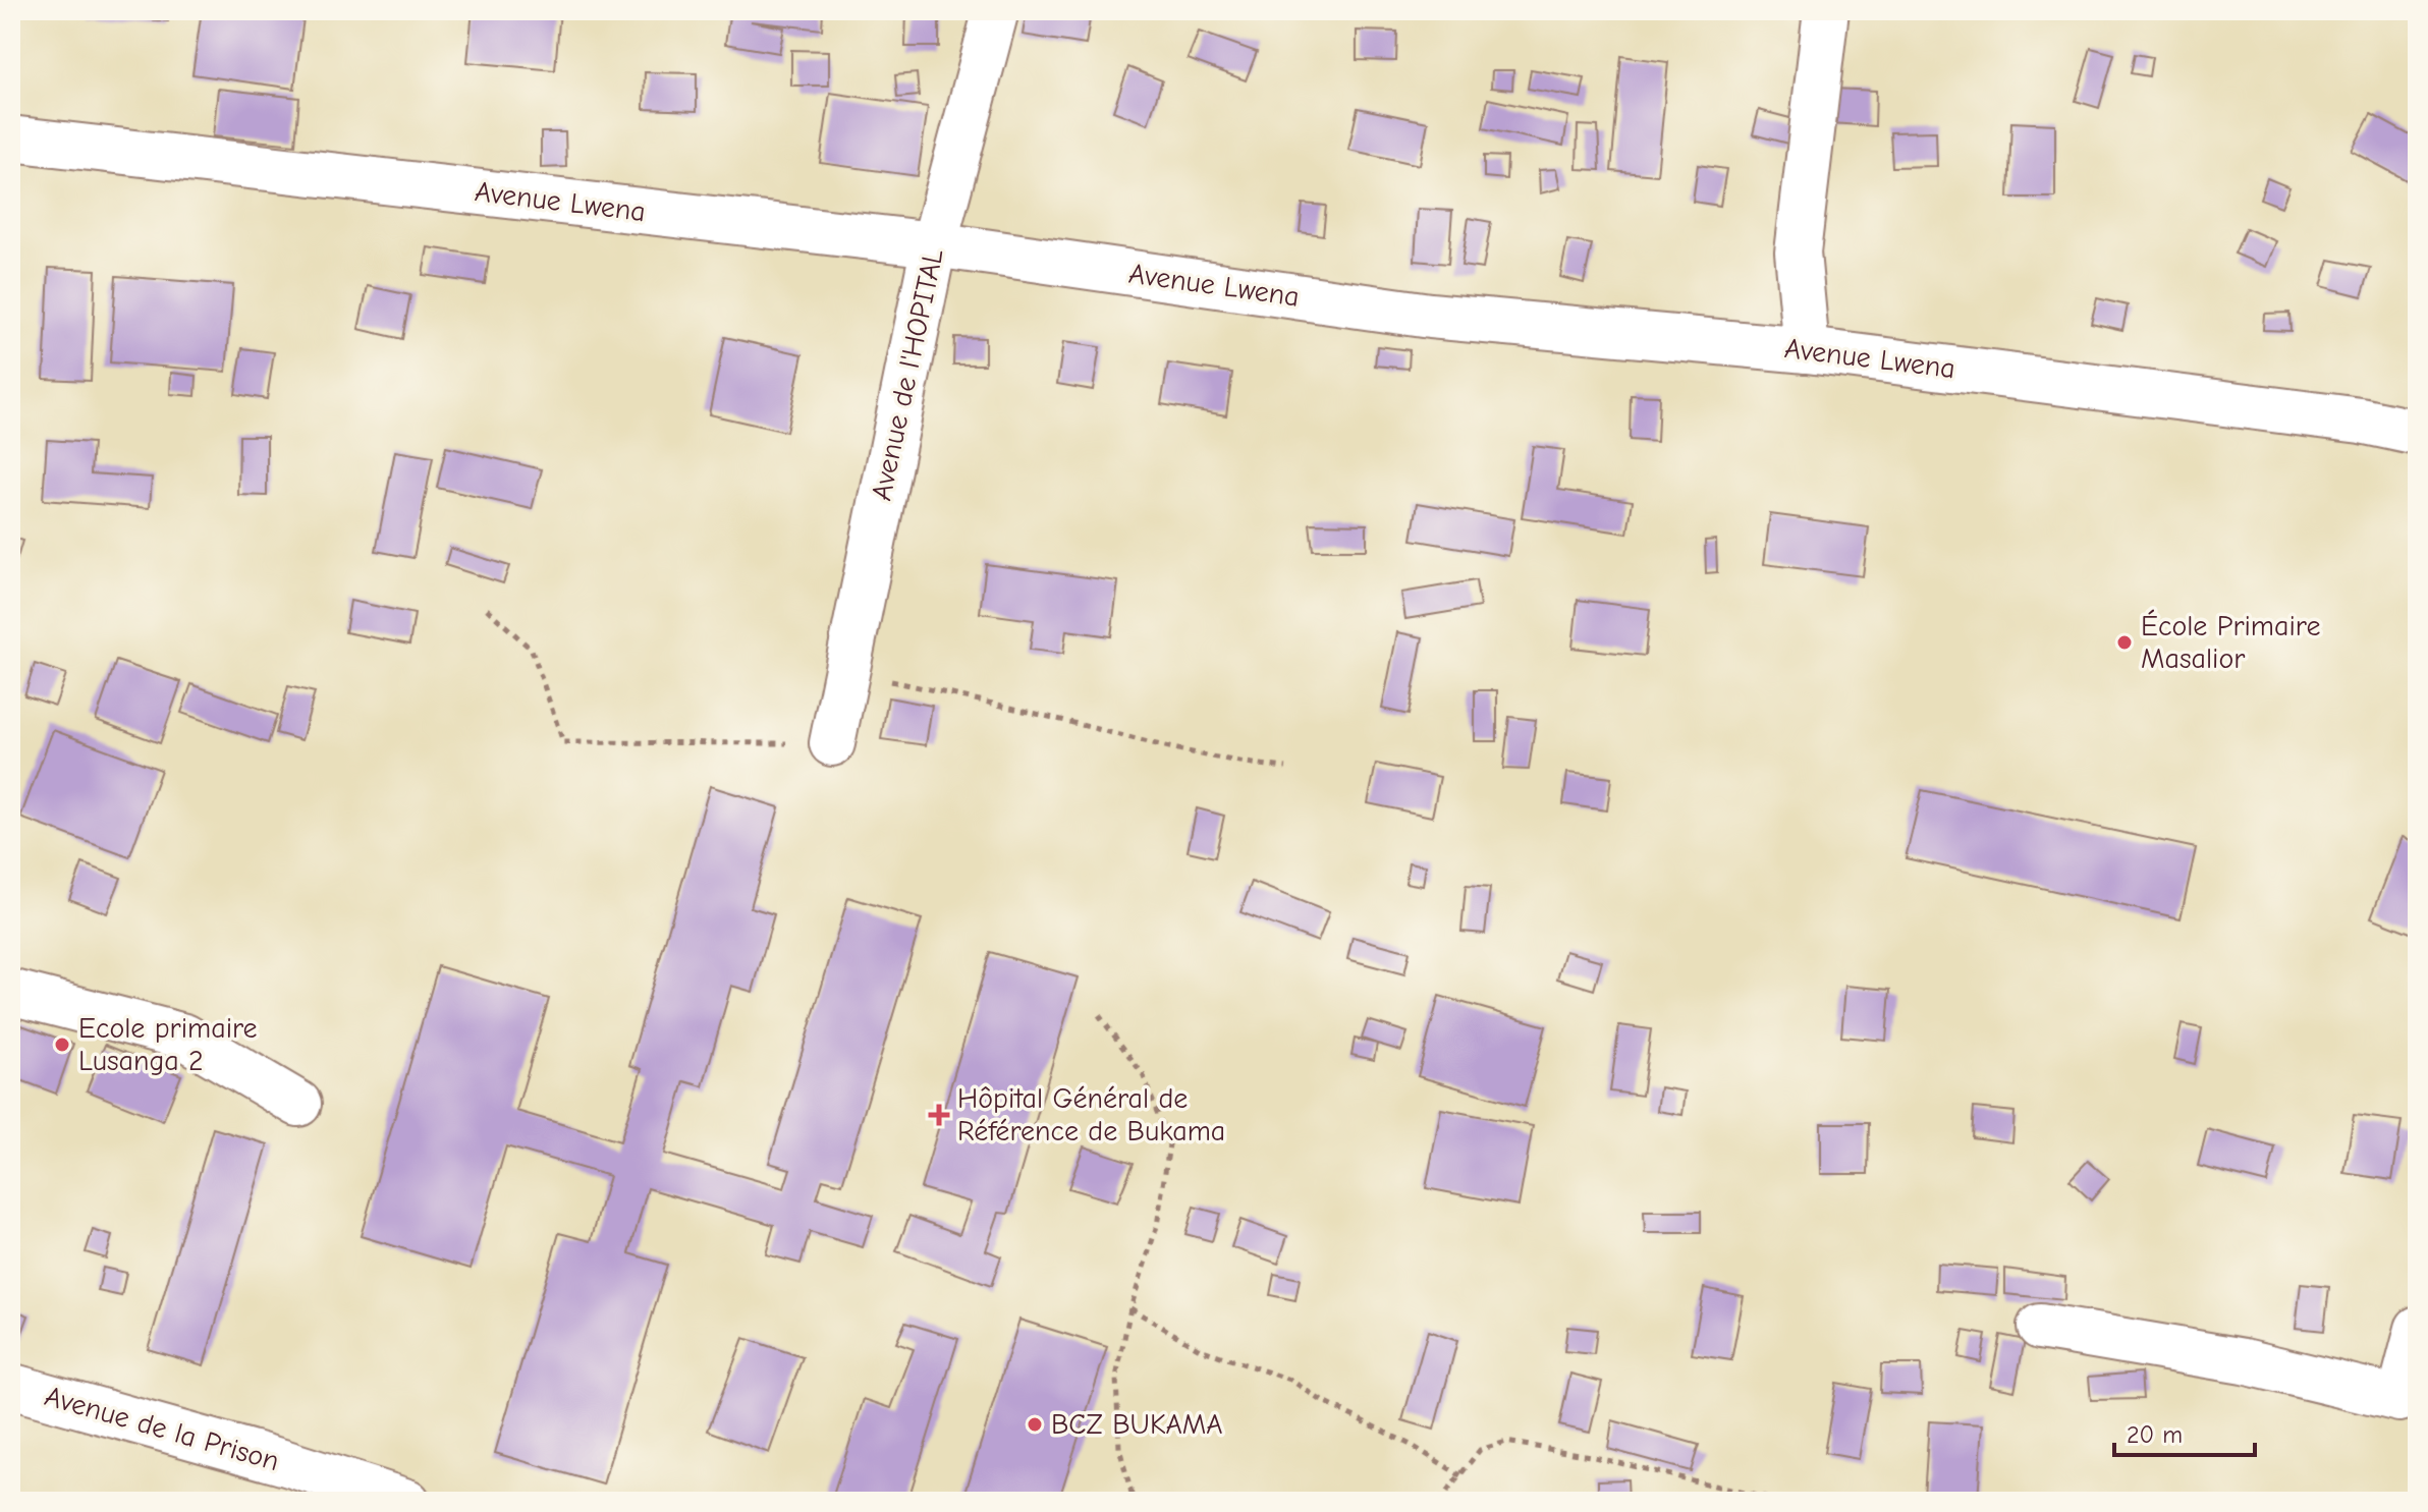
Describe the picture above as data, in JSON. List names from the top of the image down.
{
  "streets": {
    "main road": ["Avenue Lwena", "Avenue de l'HOPITAL", "Avenue de la Prison"]
  },
  "crossings": [
    ["Avenue Lwena", "Avenue de l'HOPITAL"]
  ],
  "places": {
    "other": ["École Primaire Masalior", "Ecole primaire Lusanga 2", "BCZ BUKAMA"],
    "health": ["Hôpital Général de Référence de Bukama"]
  },
  "scale_bar": "20 m"
}
